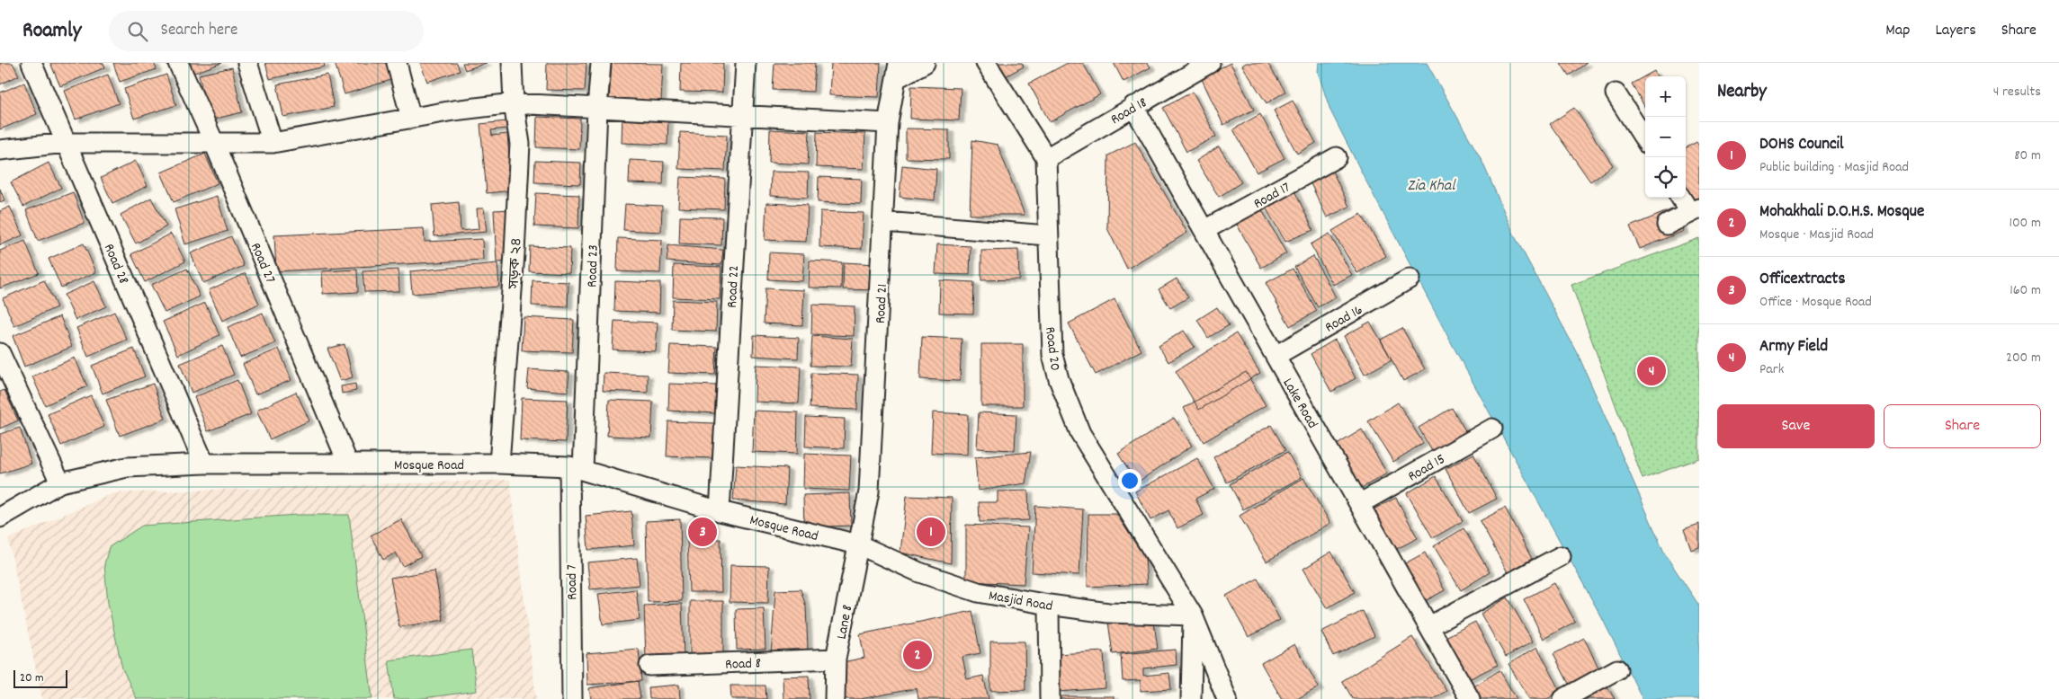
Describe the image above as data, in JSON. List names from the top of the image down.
{
  "streets": {
    "street": [
      "Road 18",
      "Road 17",
      "Road 27",
      "Road 28",
      "সড়ক ২৪",
      "Road 23",
      "Road 22",
      "Road 21",
      "Road 16",
      "Road 20",
      "Lake Road",
      "Mosque Road",
      "Road 15",
      "Road 7",
      "Masjid Road",
      "Lane 8",
      "Road 8"
    ]
  },
  "crossings": [
    ["Road 18", "Road 20"],
    ["Road 18", "Lake Road"],
    ["Road 17", "Lake Road"],
    ["Road 27", "Mosque Road"],
    ["Road 28", "Mosque Road"],
    ["সড়ক ২৪", "Mosque Road"],
    ["Road 23", "Mosque Road"],
    ["Road 23", "Road 7"],
    ["Road 22", "Mosque Road"],
    ["Road 21", "Mosque Road"],
    ["Road 21", "Masjid Road"],
    ["Road 21", "Lane 8"],
    ["Road 16", "Lake Road"],
    ["Road 20", "Masjid Road"],
    ["Lake Road", "Road 15"],
    ["Mosque Road", "Road 7"],
    ["Mosque Road", "Masjid Road"],
    ["Mosque Road", "Lane 8"],
    ["Masjid Road", "Lane 8"],
    ["Lane 8", "Road 8"]
  ],
  "water": ["Zia Khal"],
  "scale_bar": "20 m",
  "page": {
    "header": "Roamly",
    "search": "Search here",
    "nav": ["Map", "Layers", "Share"],
    "heading": ["Nearby", "4 results"],
    "map_buttons": ["+", "−"],
    "list": [
      {
        "mark": "1",
        "name": "DOHS Council",
        "note": "Public building · Masjid Road",
        "value": "80 m"
      },
      {
        "mark": "2",
        "name": "Mohakhali D.O.H.S. Mosque",
        "note": "Mosque · Masjid Road",
        "value": "100 m"
      },
      {
        "mark": "3",
        "name": "Officextracts",
        "note": "Office · Mosque Road",
        "value": "160 m"
      },
      {
        "mark": "4",
        "name": "Army Field",
        "note": "Park",
        "value": "200 m"
      }
    ],
    "pins": [
      "4",
      "1",
      "3",
      "2"
    ],
    "buttons": ["Save", "Share"],
    "scale": "20 m"
  }
}
